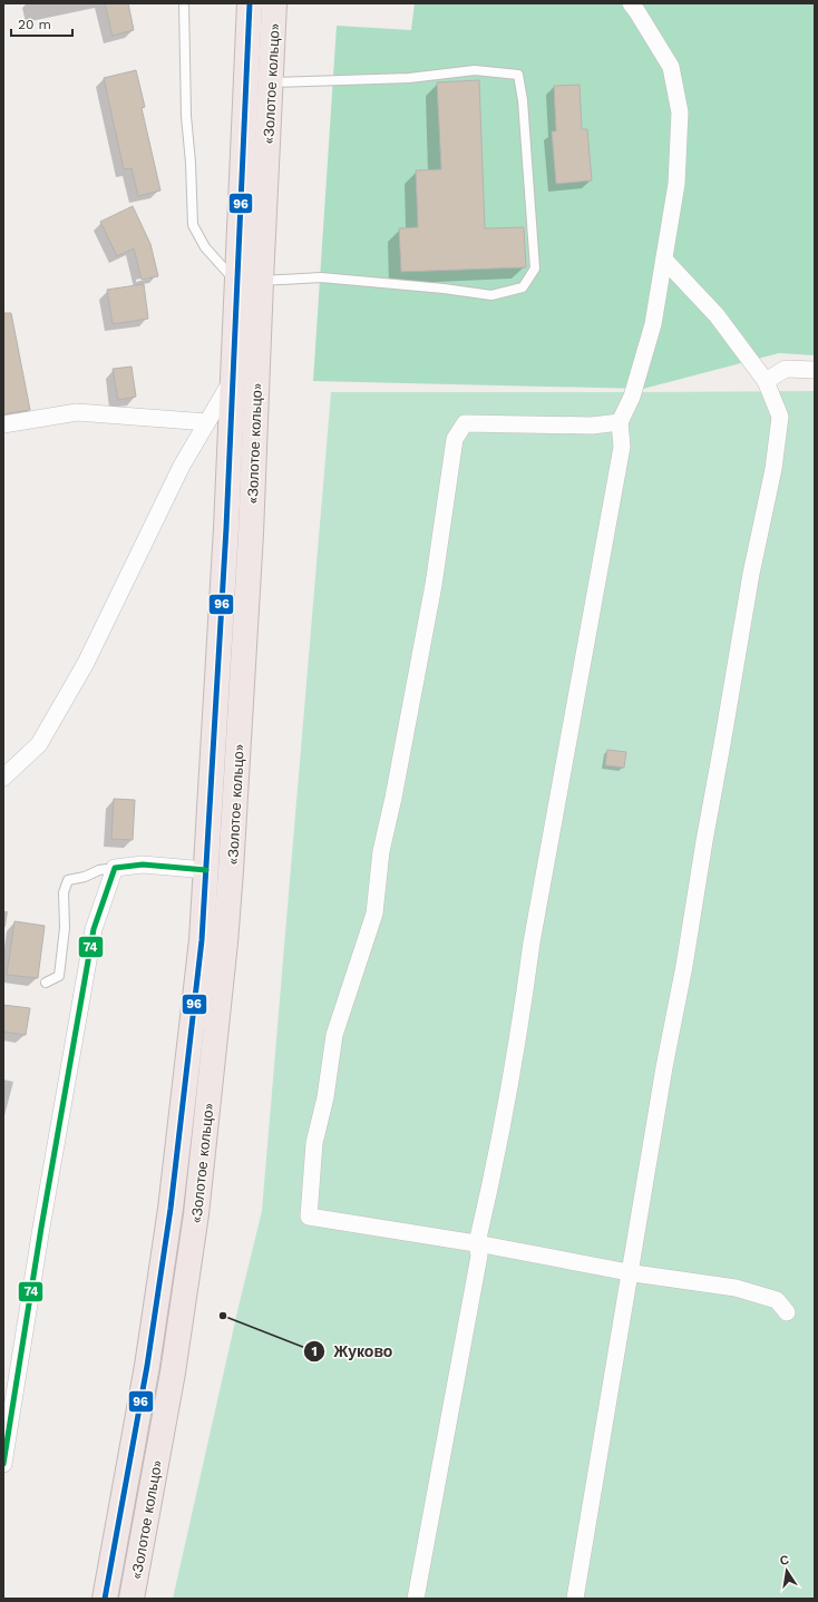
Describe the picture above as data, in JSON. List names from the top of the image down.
{
  "streets": {
    "highway": ["«Золотое кольцо»"]
  },
  "places": ["Жуково"],
  "lines": ["transit line 96", "transit line 74"],
  "scale_bar": "20 m",
  "north": "top"
}
